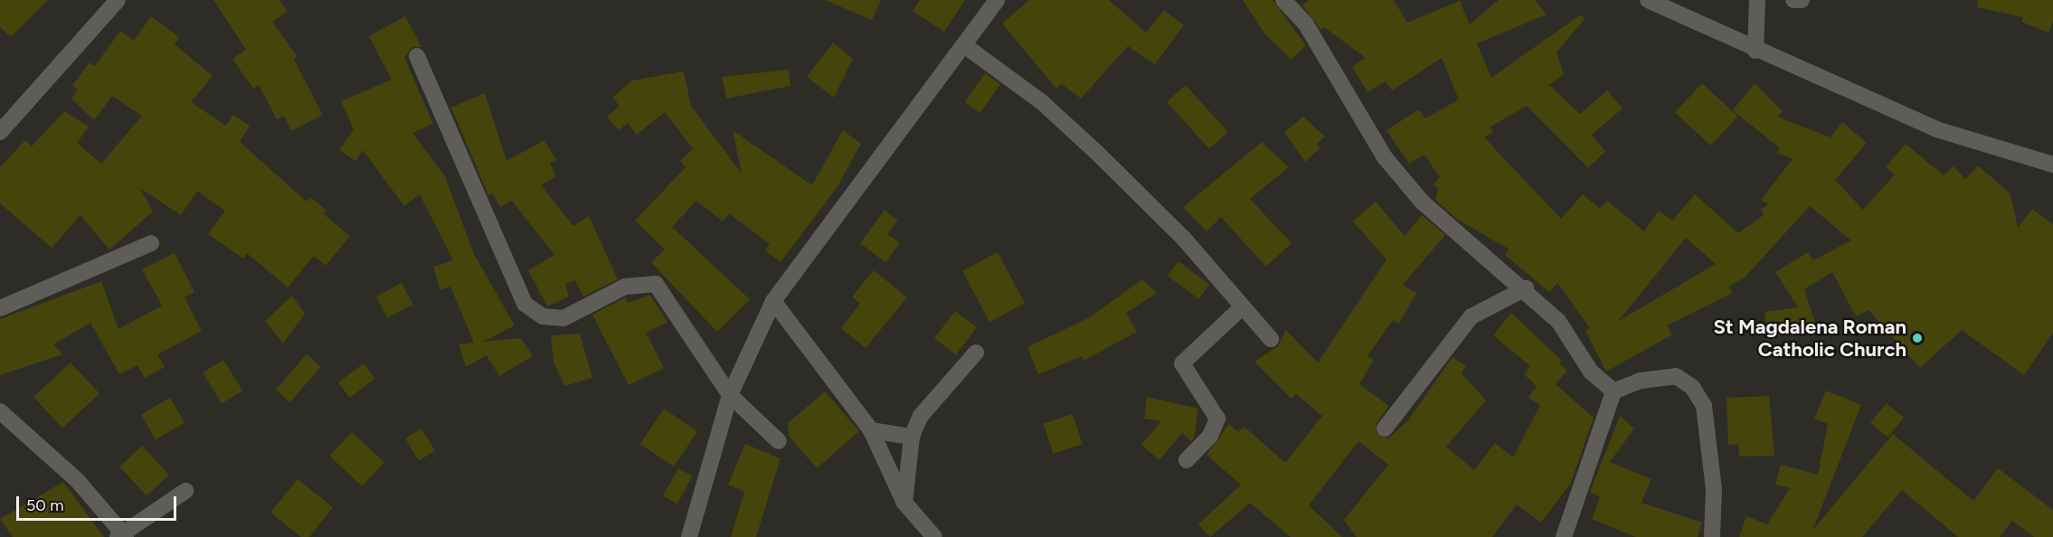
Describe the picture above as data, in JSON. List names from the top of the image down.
{
  "places": ["St Magdalena Roman Catholic Church"],
  "scale_bar": "50 m"
}
